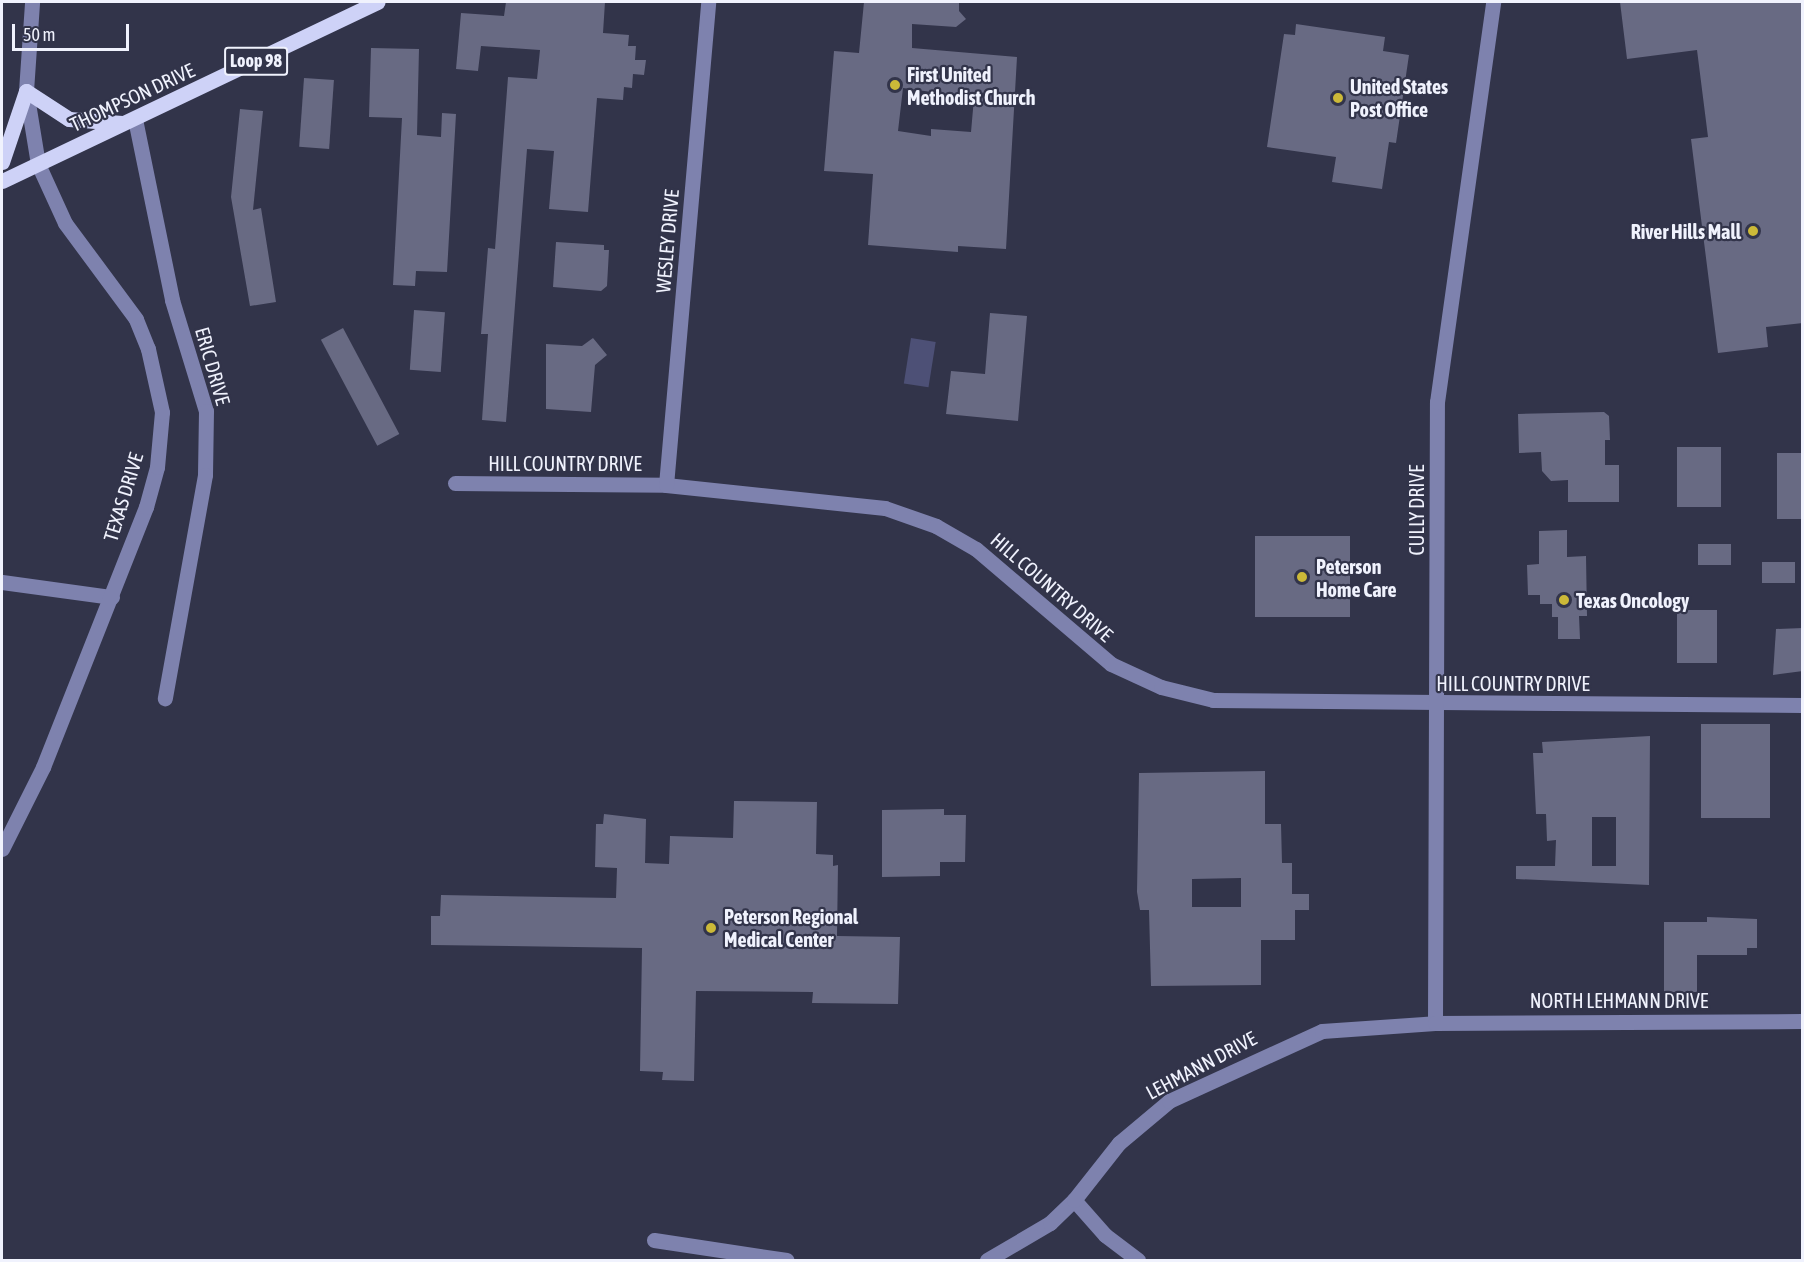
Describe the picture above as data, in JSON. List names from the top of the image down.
{
  "streets": {
    "main road": ["Loop 98", "THOMPSON DRIVE"],
    "street": [
      "WESLEY DRIVE",
      "ERIC DRIVE",
      "HILL COUNTRY DRIVE",
      "TEXAS DRIVE",
      "CULLY DRIVE",
      "NORTH LEHMANN DRIVE",
      "LEHMANN DRIVE"
    ]
  },
  "crossings": [
    ["THOMPSON DRIVE", "ERIC DRIVE"],
    ["THOMPSON DRIVE", "TEXAS DRIVE"],
    ["WESLEY DRIVE", "HILL COUNTRY DRIVE"],
    ["HILL COUNTRY DRIVE", "CULLY DRIVE"],
    ["CULLY DRIVE", "NORTH LEHMANN DRIVE"],
    ["CULLY DRIVE", "LEHMANN DRIVE"],
    ["NORTH LEHMANN DRIVE", "LEHMANN DRIVE"]
  ],
  "places": [
    "First United Methodist Church",
    "United States Post Office",
    "River Hills Mall",
    "Peterson Home Care",
    "Texas Oncology",
    "Peterson Regional Medical Center"
  ],
  "scale_bar": "50 m"
}
